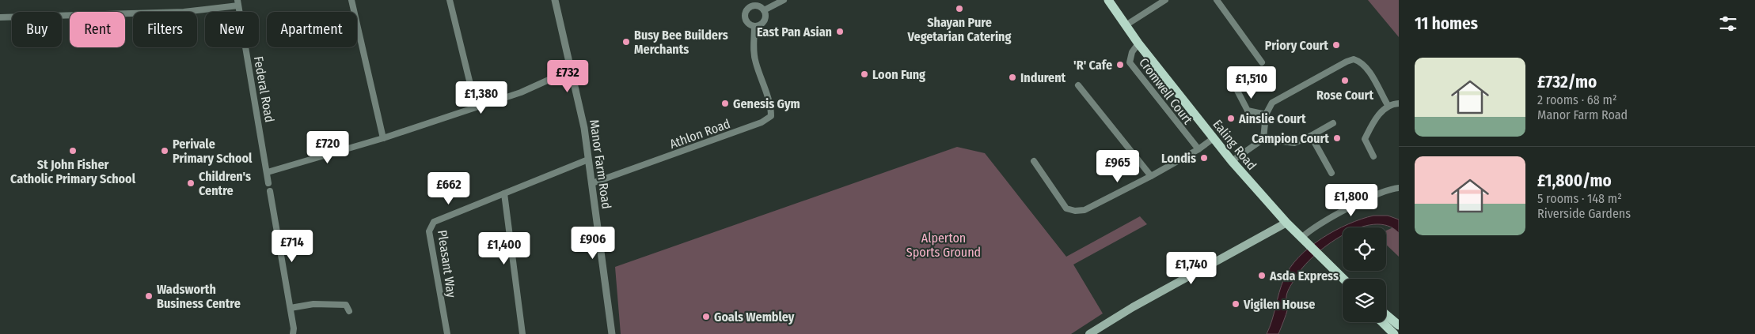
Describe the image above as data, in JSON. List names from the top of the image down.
{
  "streets": {
    "main road": ["Ealing Road"],
    "street": [
      "Federal Road",
      "Cromwell Court",
      "Athlon Road",
      "Manor Farm Road",
      "Pleasant Way"
    ]
  },
  "crossings": [
    ["Cromwell Court", "Ealing Road"],
    ["Athlon Road", "Manor Farm Road"],
    ["Manor Farm Road", "Pleasant Way"]
  ],
  "parks": ["Alperton Sports Ground"],
  "places": [
    "Shayan Pure Vegetarian Catering",
    "East Pan Asian",
    "Busy Bee Builders Merchants",
    "Priory Court",
    "'R' Cafe",
    "Loon Fung",
    "Indurent",
    "Rose Court",
    "Genesis Gym",
    "Ainslie Court",
    "Campion Court",
    "St John Fisher Catholic Primary School",
    "Perivale Primary School",
    "Londis",
    "Children's Centre",
    "Asda Express",
    "Wadsworth Business Centre",
    "Vigilen House",
    "Goals Wembley"
  ],
  "page": {
    "heading": "11 homes",
    "chip": [
      "Buy",
      "Rent",
      "Filters",
      "New",
      "Apartment"
    ],
    "list": [
      {
        "name": "£732/mo",
        "note": "2 rooms · 68 m² · Manor Farm Road"
      },
      {
        "name": "£1,800/mo",
        "note": "5 rooms · 148 m² · Riverside Gardens"
      }
    ],
    "price": [
      "£732",
      "£1,510",
      "£1,380",
      "£720",
      "£965",
      "£662",
      "£1,800",
      "£906",
      "£714",
      "£1,400",
      "£1,740"
    ]
  }
}
